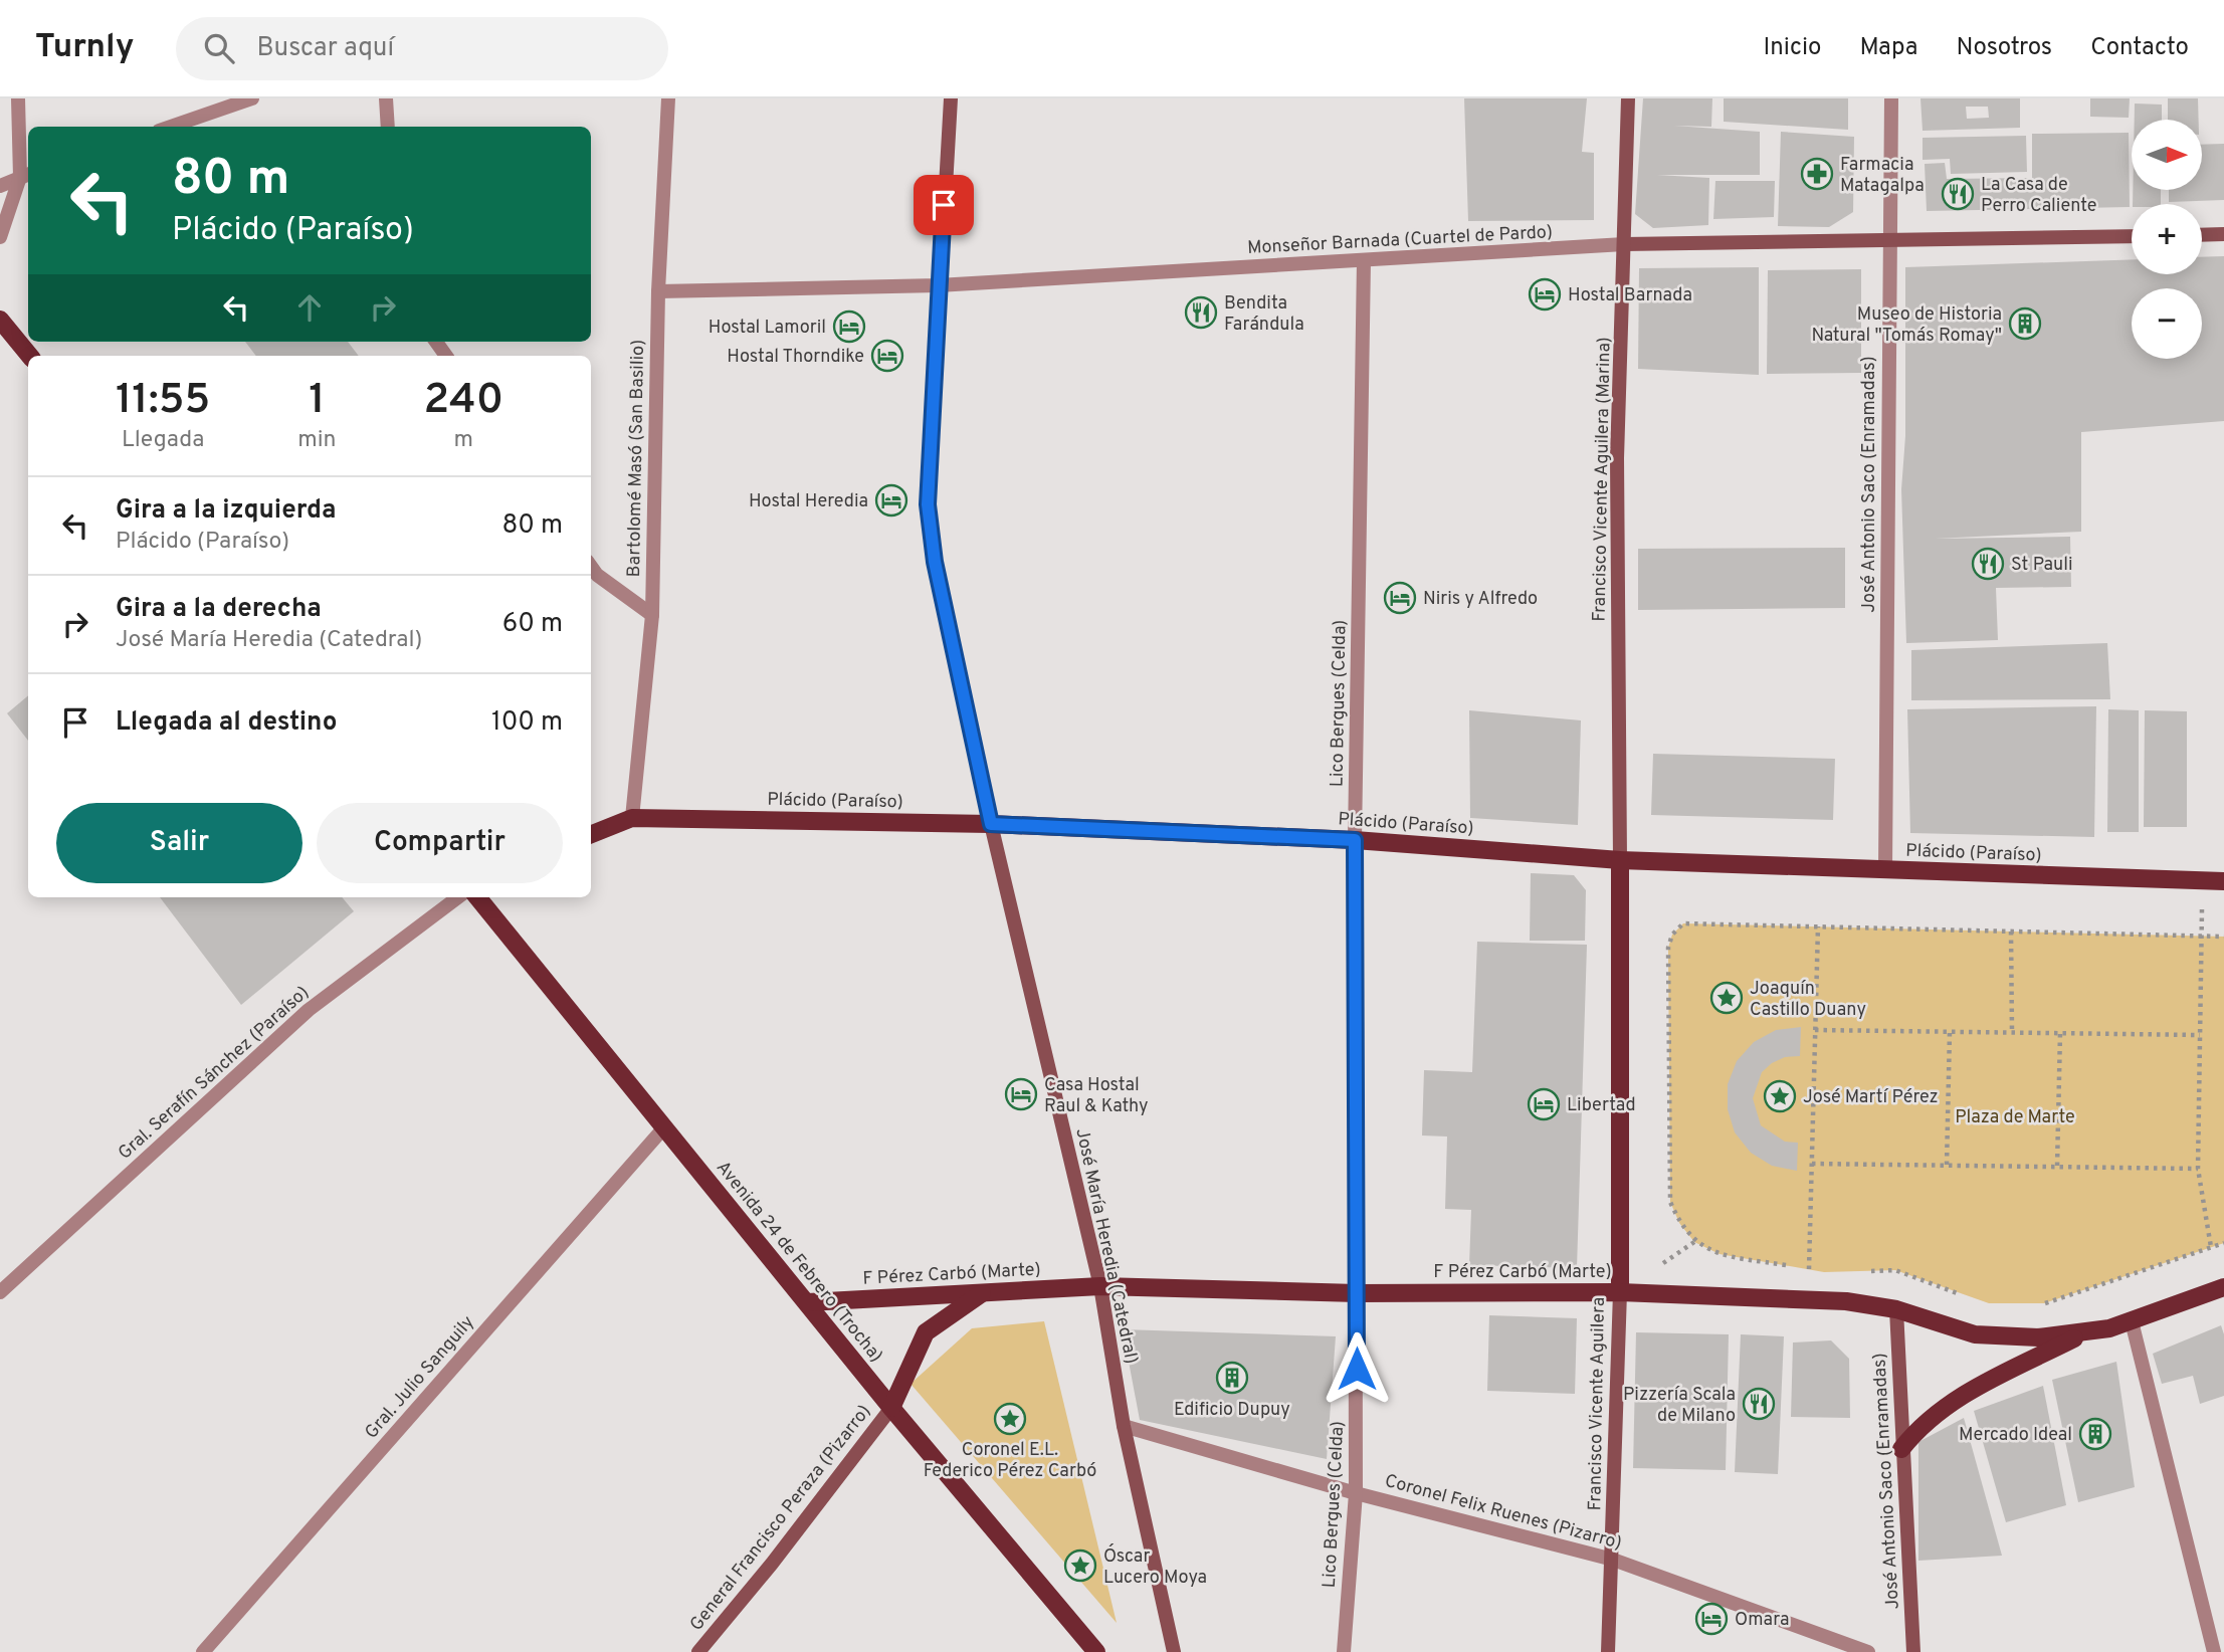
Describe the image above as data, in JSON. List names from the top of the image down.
{
  "streets": {
    "main road": [
      "Plácido (Paraíso)",
      "Avenida 24 de Febrero (Trocha)",
      "F Pérez Carbó (Marte)",
      "Francisco Vicente Aguilera"
    ],
    "street": [
      "Monseñor Barnada (Cuartel de Pardo)",
      "Bartolomé Masó (San Basilio)",
      "Francisco Vicente Aguilera (Marina)",
      "José Antonio Saco (Enramadas)",
      "Lico Bergues (Celda)",
      "Gral. Serafín Sánchez (Paraíso)",
      "José María Heredia (Catedral)",
      "Gral. Julio Sanguily",
      "Coronel Felix Ruenes (Pizarro)",
      "General Francisco Peraza (Pizarro)"
    ]
  },
  "crossings": [
    ["Monseñor Barnada (Cuartel de Pardo)", "Bartolomé Masó (San Basilio)"],
    ["Monseñor Barnada (Cuartel de Pardo)", "Francisco Vicente Aguilera (Marina)"],
    ["Monseñor Barnada (Cuartel de Pardo)", "José Antonio Saco (Enramadas)"],
    ["Monseñor Barnada (Cuartel de Pardo)", "Lico Bergues (Celda)"],
    ["Monseñor Barnada (Cuartel de Pardo)", "José María Heredia (Catedral)"],
    ["Bartolomé Masó (San Basilio)", "Plácido (Paraíso)"],
    ["Francisco Vicente Aguilera (Marina)", "Plácido (Paraíso)"],
    ["Francisco Vicente Aguilera (Marina)", "Francisco Vicente Aguilera"],
    ["José Antonio Saco (Enramadas)", "Plácido (Paraíso)"],
    ["José Antonio Saco (Enramadas)", "F Pérez Carbó (Marte)"],
    ["Lico Bergues (Celda)", "Plácido (Paraíso)"],
    ["Lico Bergues (Celda)", "F Pérez Carbó (Marte)"],
    ["Lico Bergues (Celda)", "Coronel Felix Ruenes (Pizarro)"],
    ["Plácido (Paraíso)", "José María Heredia (Catedral)"],
    ["Plácido (Paraíso)", "Francisco Vicente Aguilera"],
    ["José María Heredia (Catedral)", "F Pérez Carbó (Marte)"],
    ["José María Heredia (Catedral)", "Coronel Felix Ruenes (Pizarro)"],
    ["Avenida 24 de Febrero (Trocha)", "F Pérez Carbó (Marte)"],
    ["Avenida 24 de Febrero (Trocha)", "Gral. Julio Sanguily"],
    ["Avenida 24 de Febrero (Trocha)", "General Francisco Peraza (Pizarro)"],
    ["F Pérez Carbó (Marte)", "Francisco Vicente Aguilera"],
    ["Francisco Vicente Aguilera", "Coronel Felix Ruenes (Pizarro)"]
  ],
  "parks": ["Plaza de Marte"],
  "places": {
    "pharmacy": ["Farmacia Matagalpa"],
    "restaurant": [
      "La Casa de Perro Caliente",
      "Bendita Farándula",
      "St Pauli",
      "Pizzería Scala de Milano"
    ],
    "hotel": [
      "Hostal Barnada",
      "Hostal Lamoril",
      "Hostal Thorndike",
      "Hostal Heredia",
      "Niris y Alfredo",
      "Casa Hostal Raul & Kathy",
      "Libertad",
      "Omara"
    ],
    "building": ["Museo de Historia Natural \"Tomás Romay\"", "Edificio Dupuy", "Mercado Ideal"],
    "place": [
      "Joaquín Castillo Duany",
      "José Martí Pérez",
      "Coronel E.L. Federico Pérez Carbó",
      "Óscar Lucero Moya"
    ]
  },
  "north": "right",
  "page": {
    "header": "Turnly",
    "search": "Buscar aquí",
    "nav": [
      "Inicio",
      "Mapa",
      "Nosotros",
      "Contacto"
    ],
    "map_buttons": ["+", "−"],
    "turn": ["80 m", "Plácido (Paraíso)"],
    "eta": [
      "11:55",
      "Llegada",
      "1",
      "min",
      "240",
      "m"
    ],
    "list": [
      {
        "name": "Gira a la izquierda",
        "note": "Plácido (Paraíso)",
        "value": "80 m"
      },
      {
        "name": "Gira a la derecha",
        "note": "José María Heredia (Catedral)",
        "value": "60 m"
      },
      {
        "name": "Llegada al destino",
        "value": "100 m"
      }
    ],
    "buttons": ["Salir", "Compartir"]
  }
}
